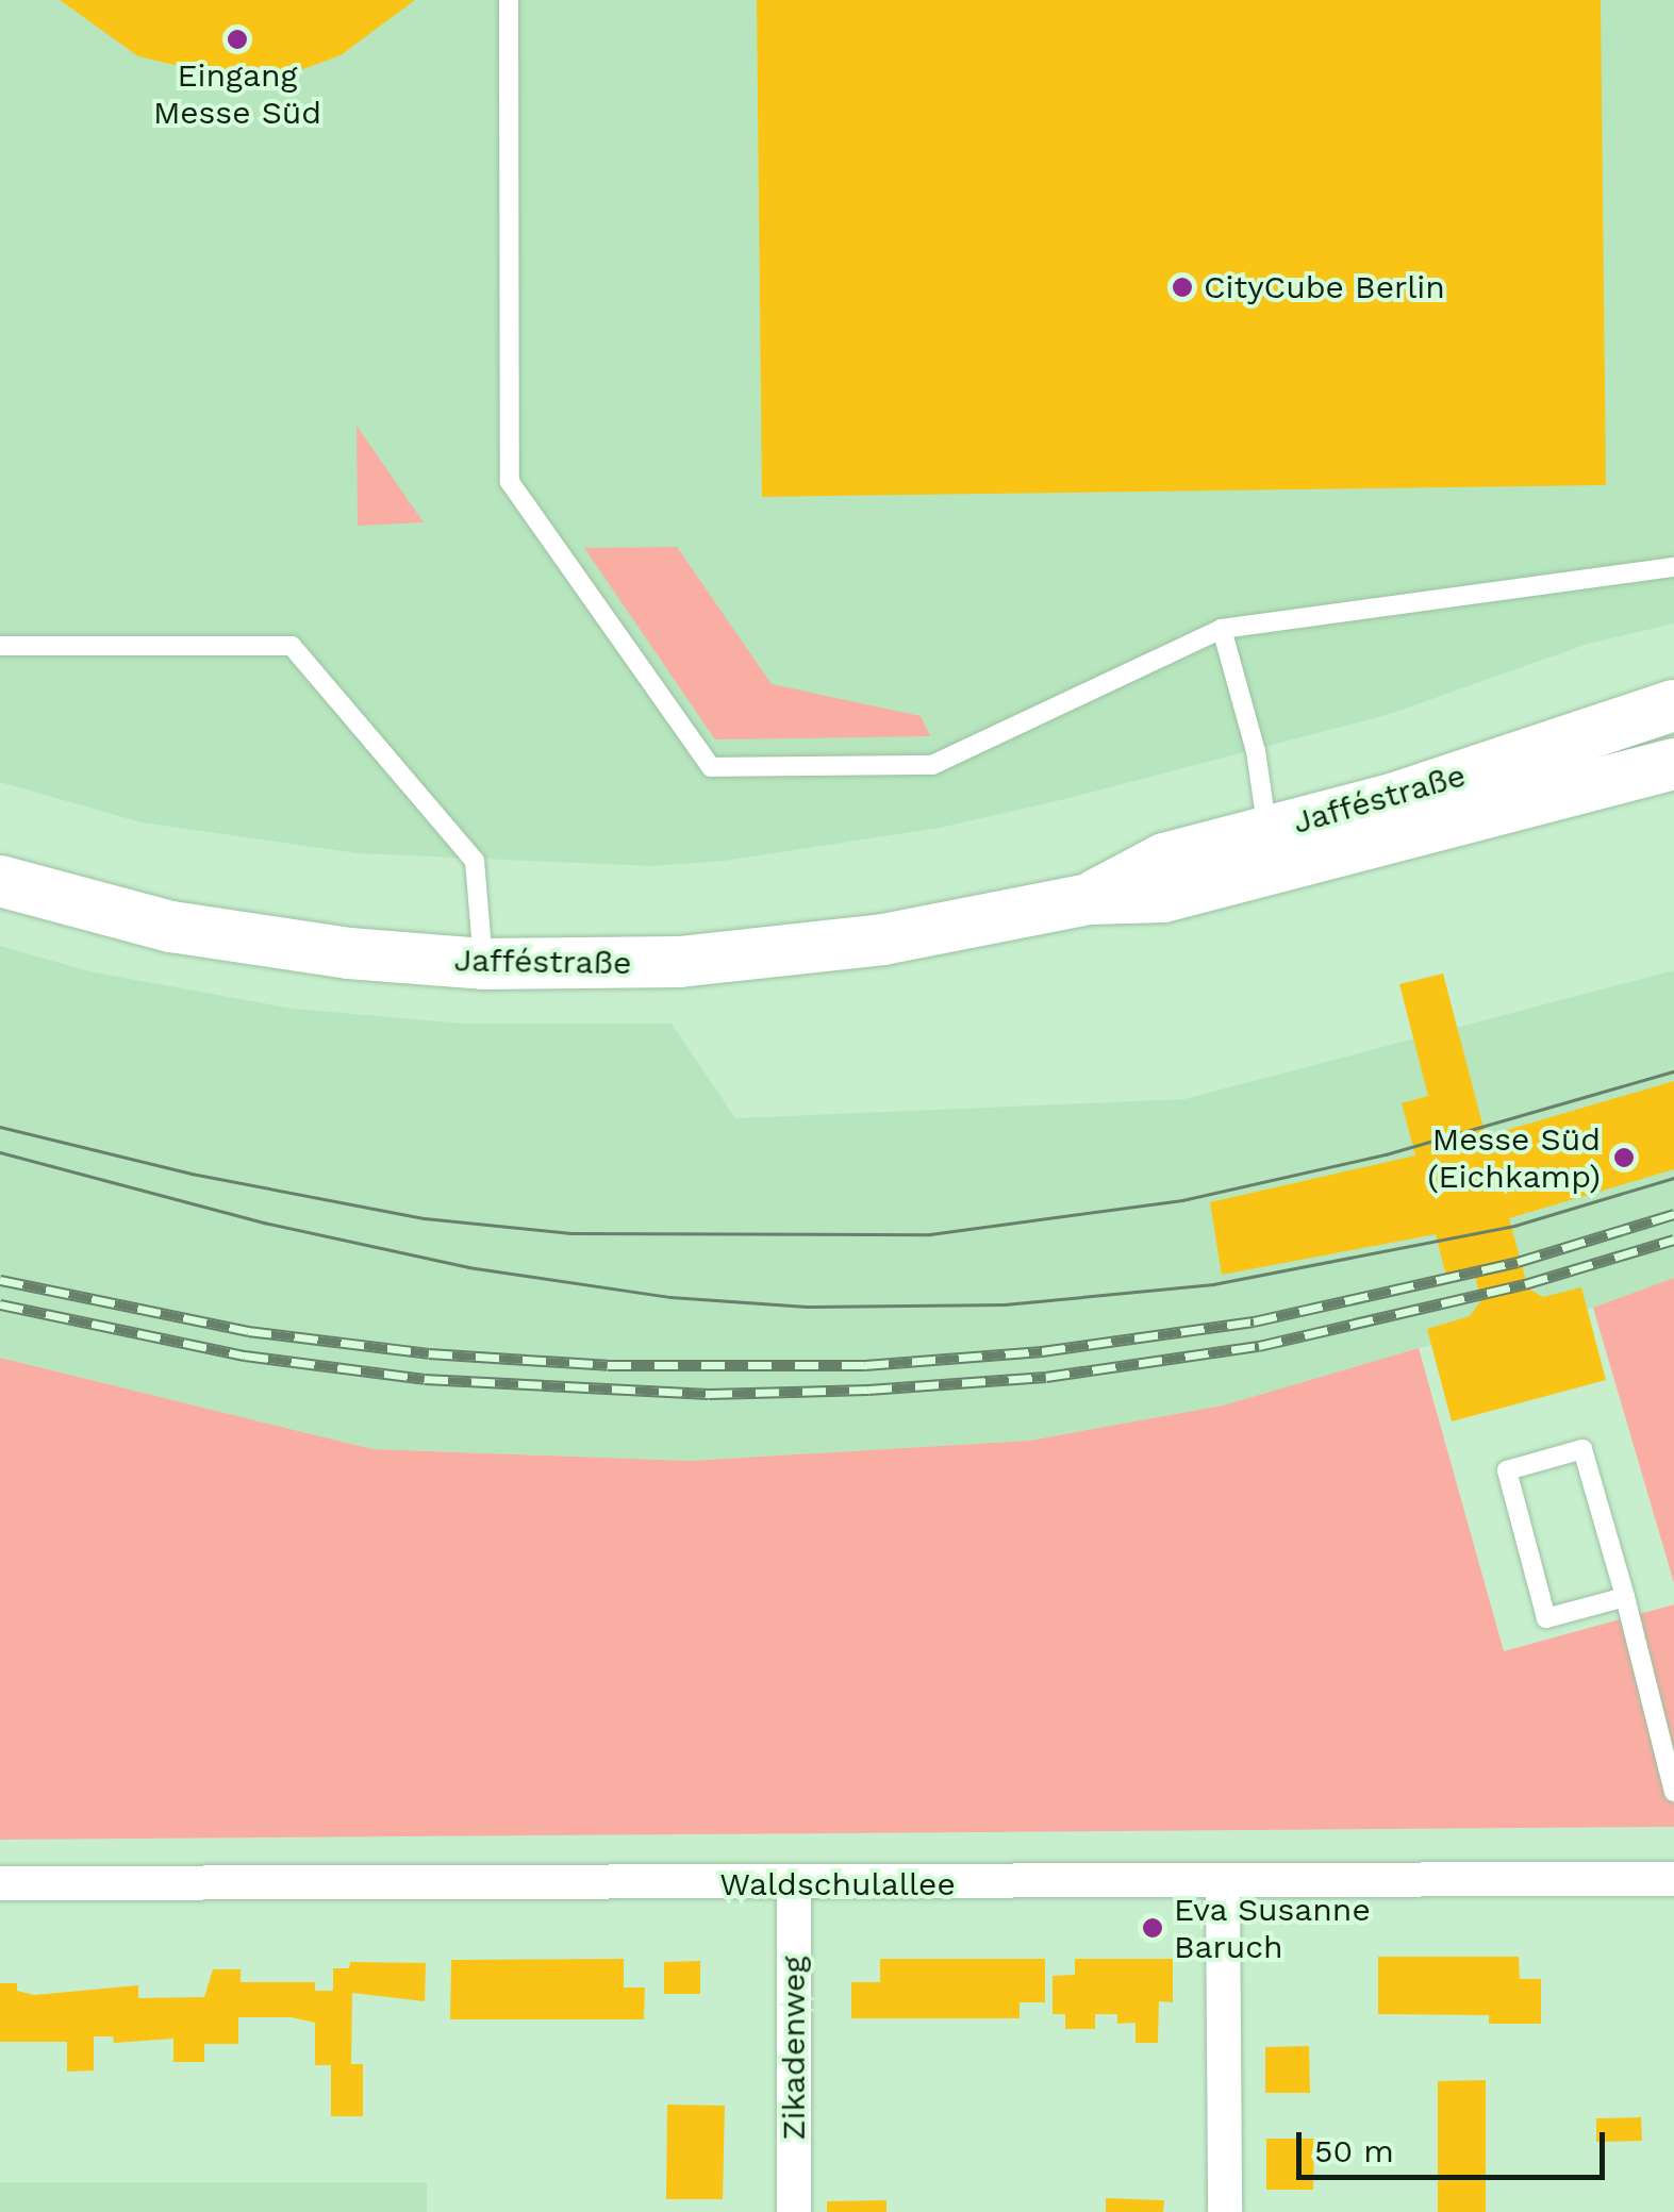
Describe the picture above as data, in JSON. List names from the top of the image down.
{
  "streets": {
    "main road": ["Jafféstraße"],
    "street": ["Waldschulallee", "Zikadenweg"]
  },
  "crossings": [
    ["Waldschulallee", "Zikadenweg"]
  ],
  "places": [
    "Eingang Messe Süd",
    "CityCube Berlin",
    "Messe Süd (Eichkamp)",
    "Eva Susanne Baruch"
  ],
  "scale_bar": "50 m"
}
